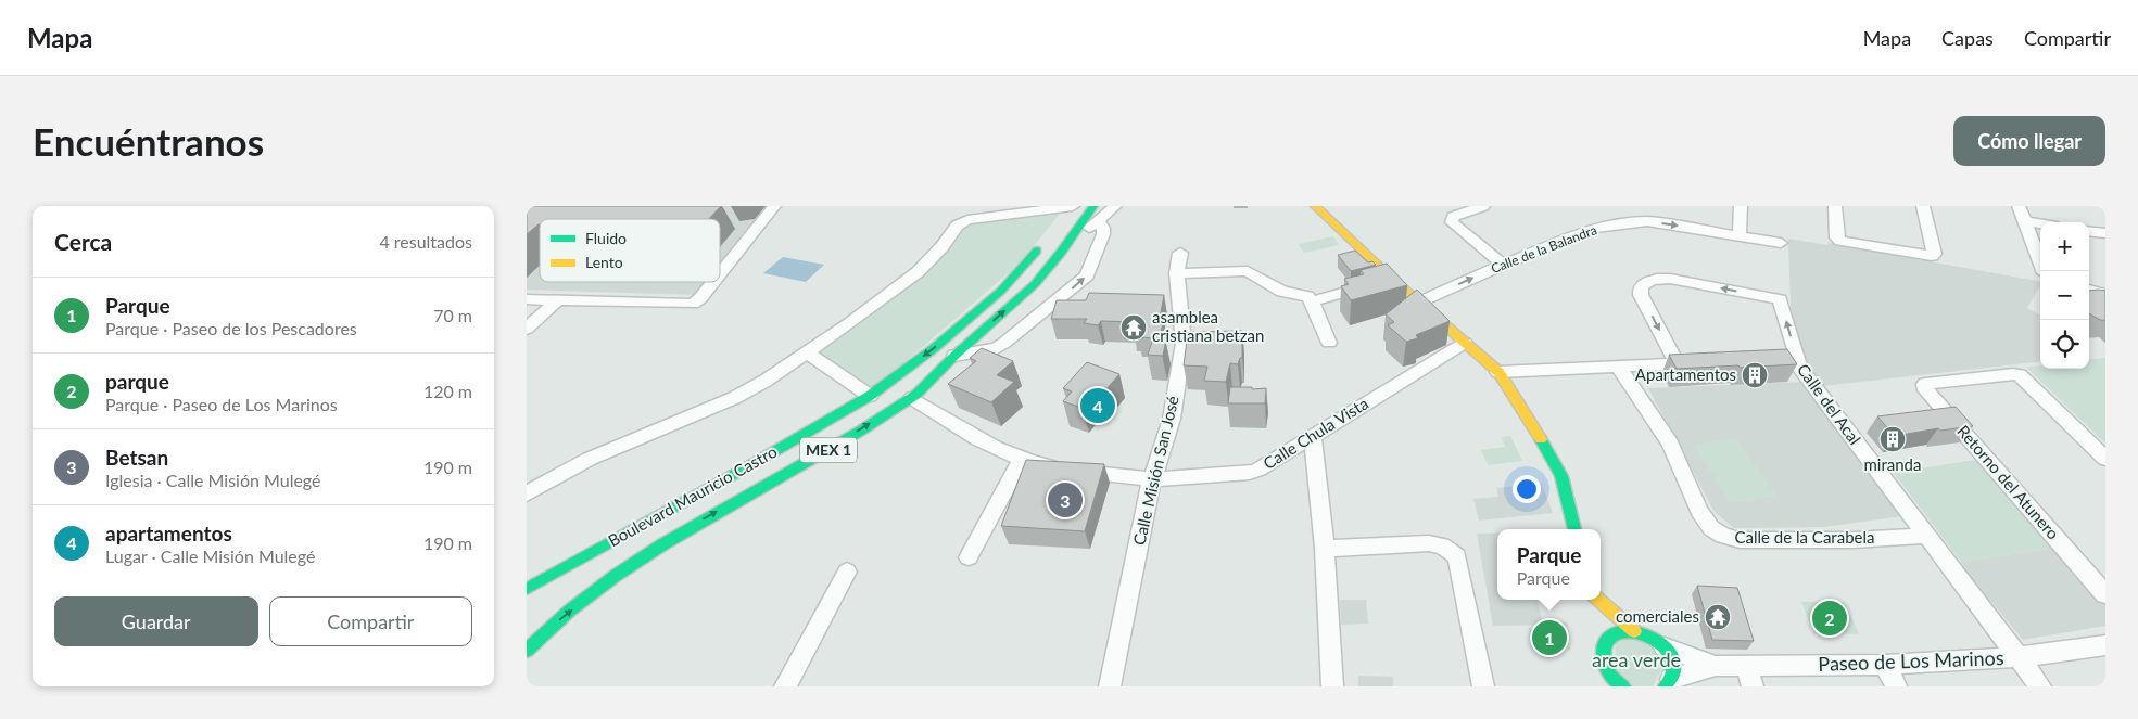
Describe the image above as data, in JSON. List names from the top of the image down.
{
  "streets": {
    "main road": ["MEX 1", "Boulevard Mauricio Castro"],
    "street": [
      "Calle de la Balandra",
      "Calle del Acal",
      "Calle Chula Vista",
      "Calle Misión San José",
      "Retorno del Atunero",
      "Calle de la Carabela",
      "Paseo de Los Marinos"
    ]
  },
  "crossings": [
    ["Calle del Acal", "Calle de la Carabela"],
    ["Calle del Acal", "Paseo de Los Marinos"],
    ["Calle Chula Vista", "Calle Misión San José"],
    ["Calle Chula Vista", "Boulevard Mauricio Castro"]
  ],
  "parks": ["area verde"],
  "places": {
    "temple": ["asamblea cristiana betzan", "comerciales"],
    "building": ["Apartamentos", "miranda"]
  },
  "legend": ["Fluido", "Lento"],
  "page": {
    "header": "Mapa",
    "nav": ["Mapa", "Capas", "Compartir"],
    "buttons": [
      "Cómo llegar",
      ["Guardar", "Compartir"]
    ],
    "title": "Encuéntranos",
    "heading": ["Cerca", "4 resultados"],
    "map_buttons": ["+", "−"],
    "list": [
      {
        "mark": "1",
        "name": "Parque",
        "note": "Parque · Paseo de los Pescadores",
        "value": "70 m"
      },
      {
        "mark": "2",
        "name": "parque",
        "note": "Parque · Paseo de Los Marinos",
        "value": "120 m"
      },
      {
        "mark": "3",
        "name": "Betsan",
        "note": "Iglesia · Calle Misión Mulegé",
        "value": "190 m"
      },
      {
        "mark": "4",
        "name": "apartamentos",
        "note": "Lugar · Calle Misión Mulegé",
        "value": "190 m"
      }
    ],
    "pins": [
      "4",
      "3",
      "2",
      "1"
    ],
    "popup": ["Parque", "Parque"]
  }
}
